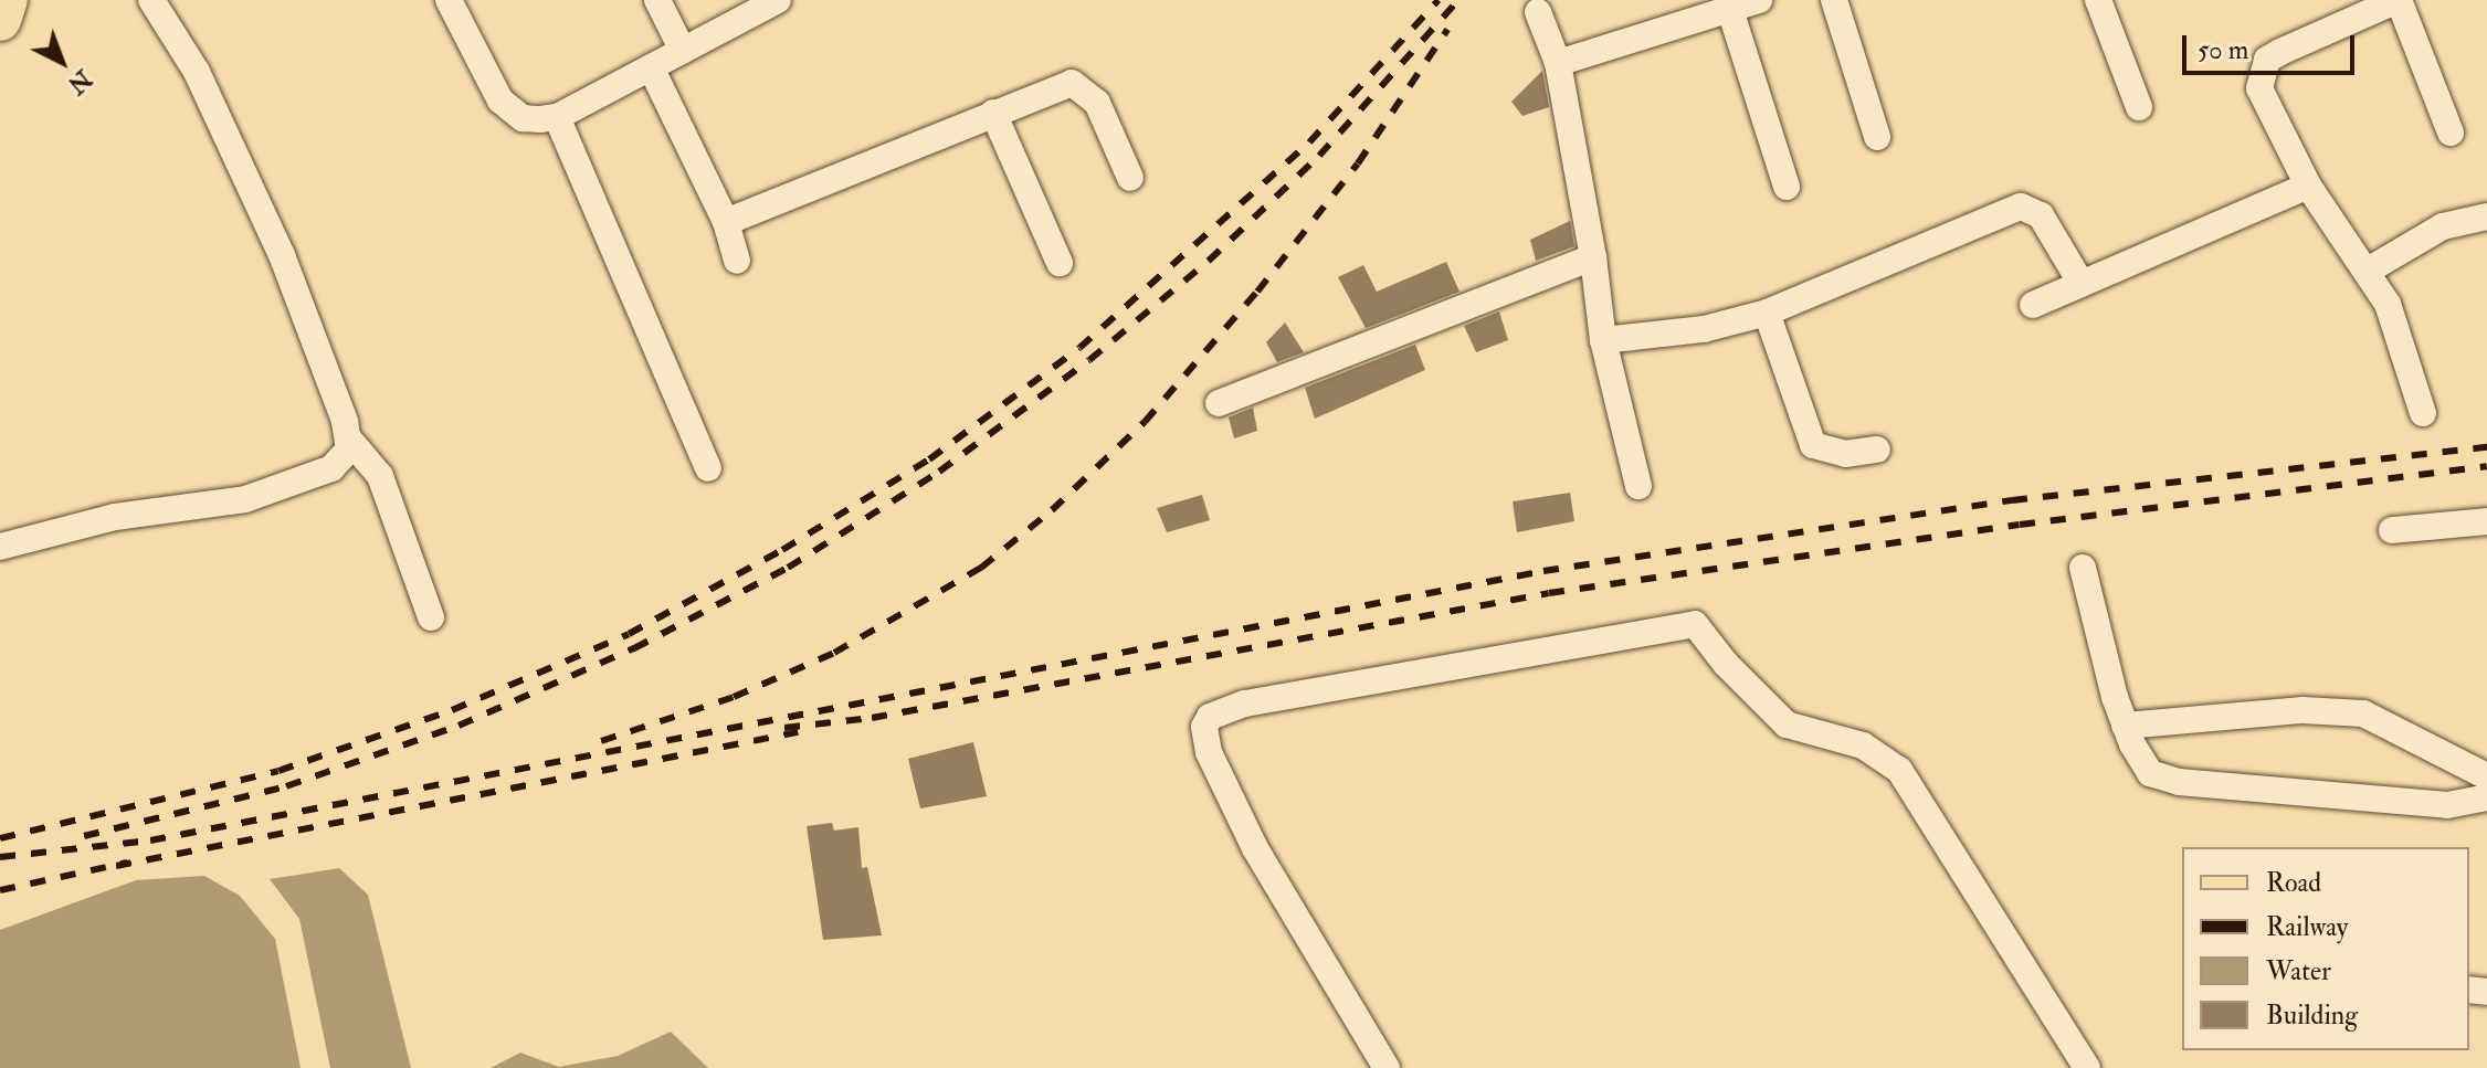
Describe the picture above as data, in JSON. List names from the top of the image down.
{
  "legend": [
    "Road",
    "Railway",
    "Water",
    "Building"
  ],
  "scale_bar": "50 m",
  "north": "bottom right"
}
